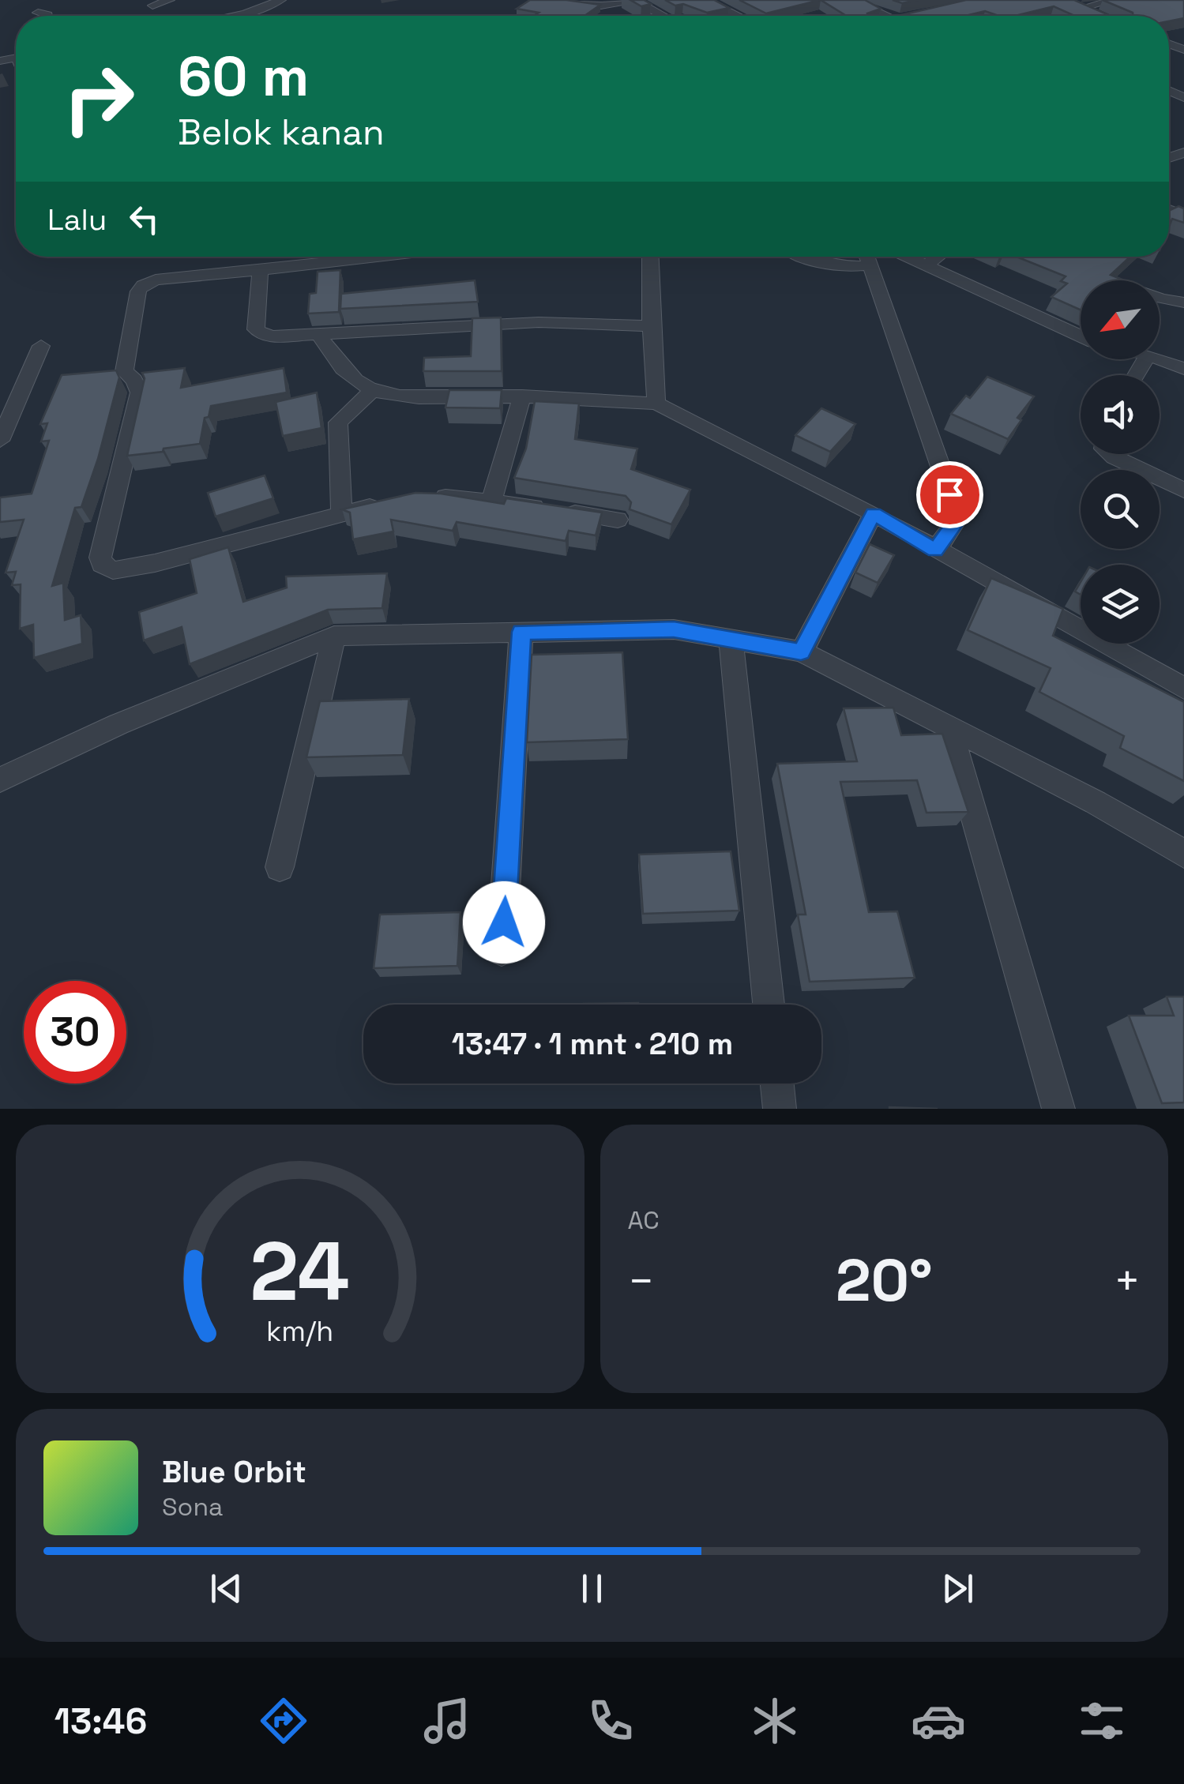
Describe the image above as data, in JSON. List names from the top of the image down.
{
  "north": "bottom left",
  "page": {
    "turn": ["60 m", "Belok kanan"],
    "then": "Lalu",
    "limit": "30",
    "trip": "13:47 · 1 mnt · 210 m",
    "tile": "AC",
    "heat": ["−", "20°", "+"],
    "song": ["Blue Orbit", "Sona"],
    "tabs": "13:46",
    "gauge": ["24", "km/h"]
  }
}
